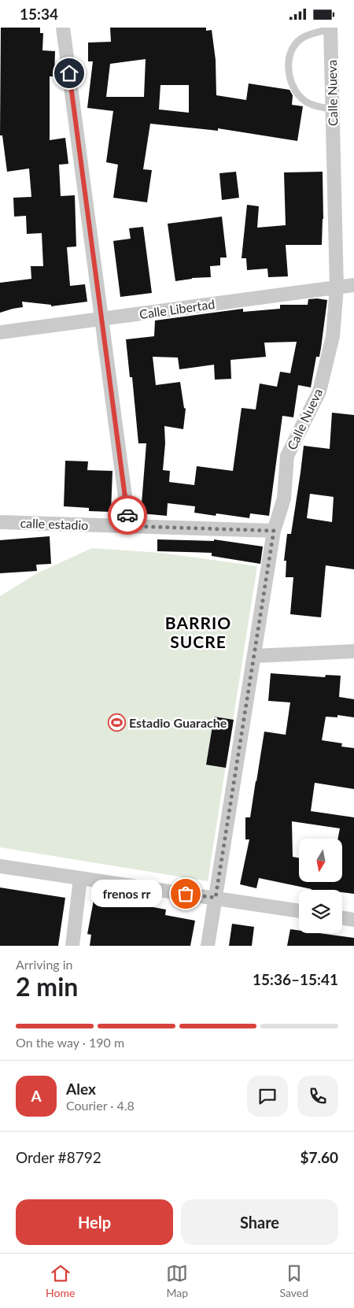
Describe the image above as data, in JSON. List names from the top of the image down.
{
  "streets": {
    "street": ["Calle Nueva", "Calle Libertad", "calle estadio"]
  },
  "crossings": [
    ["Calle Nueva", "Calle Libertad"],
    ["Calle Nueva", "calle estadio"]
  ],
  "districts": ["BARRIO SUCRE"],
  "places": {
    "sports": ["Estadio Guarache"],
    "other": ["frenos rr"]
  },
  "north": "bottom",
  "page": {
    "status": "15:34",
    "bubble": "frenos rr",
    "heading": ["2 min", "Arriving in", "15:36–15:41"],
    "panel": [
      "Alex",
      "Courier · 4.8",
      "Order #8792",
      "$7.60"
    ],
    "bar": "On the way · 190 m",
    "round": "A",
    "buttons": ["Help", "Share"],
    "tabs": ["Home", "Map", "Saved"]
  }
}
